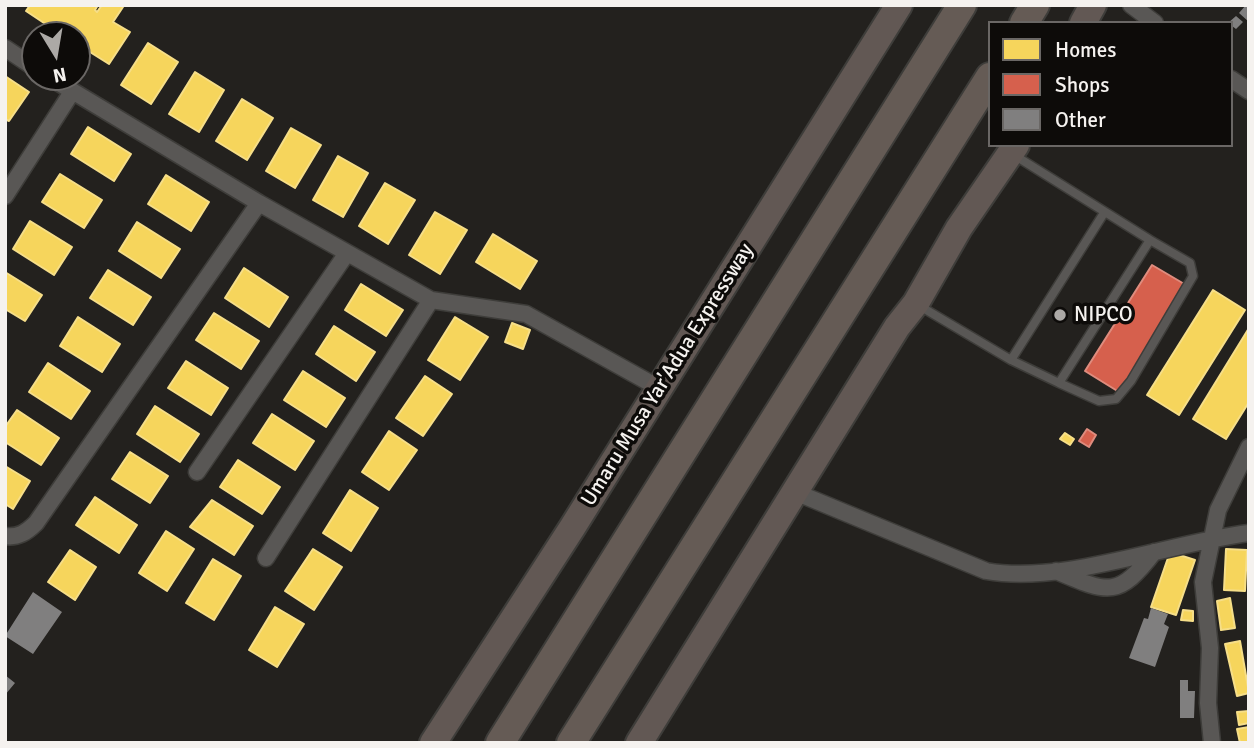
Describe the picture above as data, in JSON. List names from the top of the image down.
{
  "streets": {
    "highway": ["Umaru Musa Yar'Adua Expressway"]
  },
  "places": ["NIPCO"],
  "legend": ["Homes", "Shops", "Other"],
  "north": "bottom"
}
